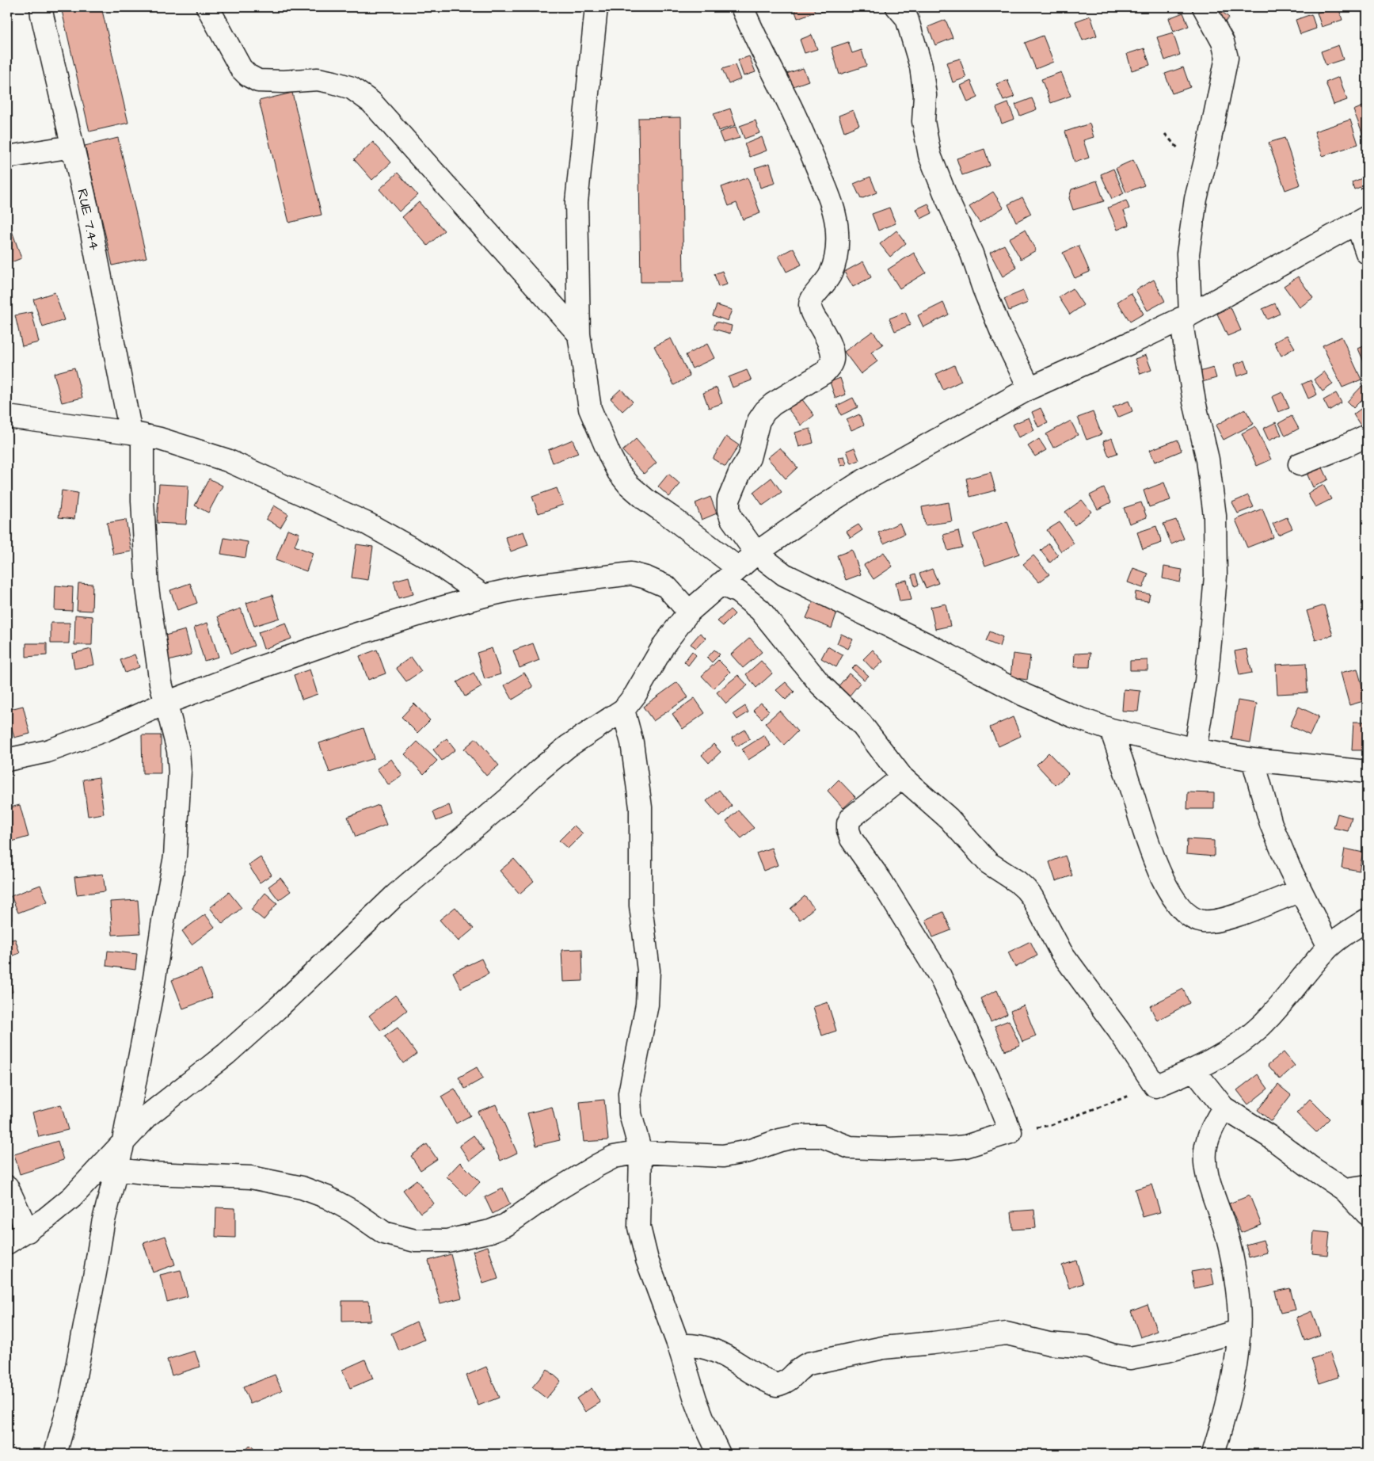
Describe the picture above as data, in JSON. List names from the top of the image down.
{
  "streets": {
    "street": ["RUE 7.44"]
  }
}
